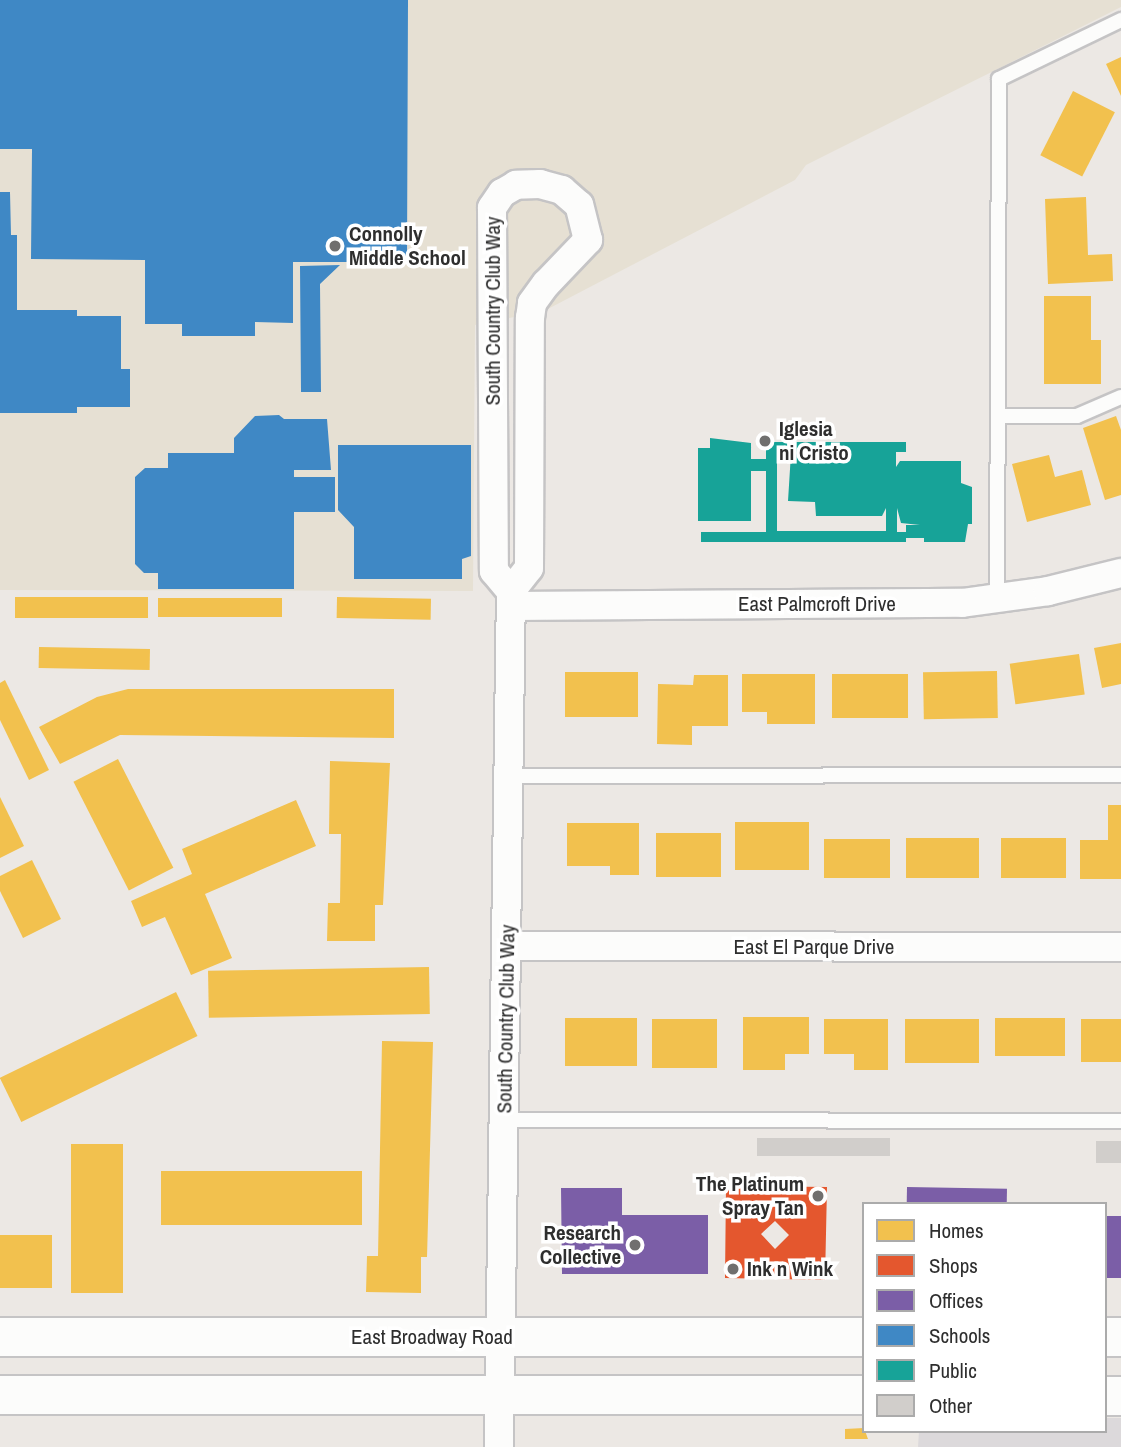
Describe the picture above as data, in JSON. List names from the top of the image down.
{
  "streets": {
    "main road": ["East Broadway Road"],
    "street": ["South Country Club Way", "East Palmcroft Drive", "East El Parque Drive"]
  },
  "crossings": [
    ["South Country Club Way", "East Palmcroft Drive"],
    ["South Country Club Way", "East El Parque Drive"],
    ["South Country Club Way", "East Broadway Road"]
  ],
  "places": [
    "Connolly Middle School",
    "Iglesia ni Cristo",
    "The Platinum Spray Tan",
    "Research Collective",
    "Ink n Wink"
  ],
  "legend": [
    "Homes",
    "Shops",
    "Offices",
    "Schools",
    "Public",
    "Other"
  ]
}
